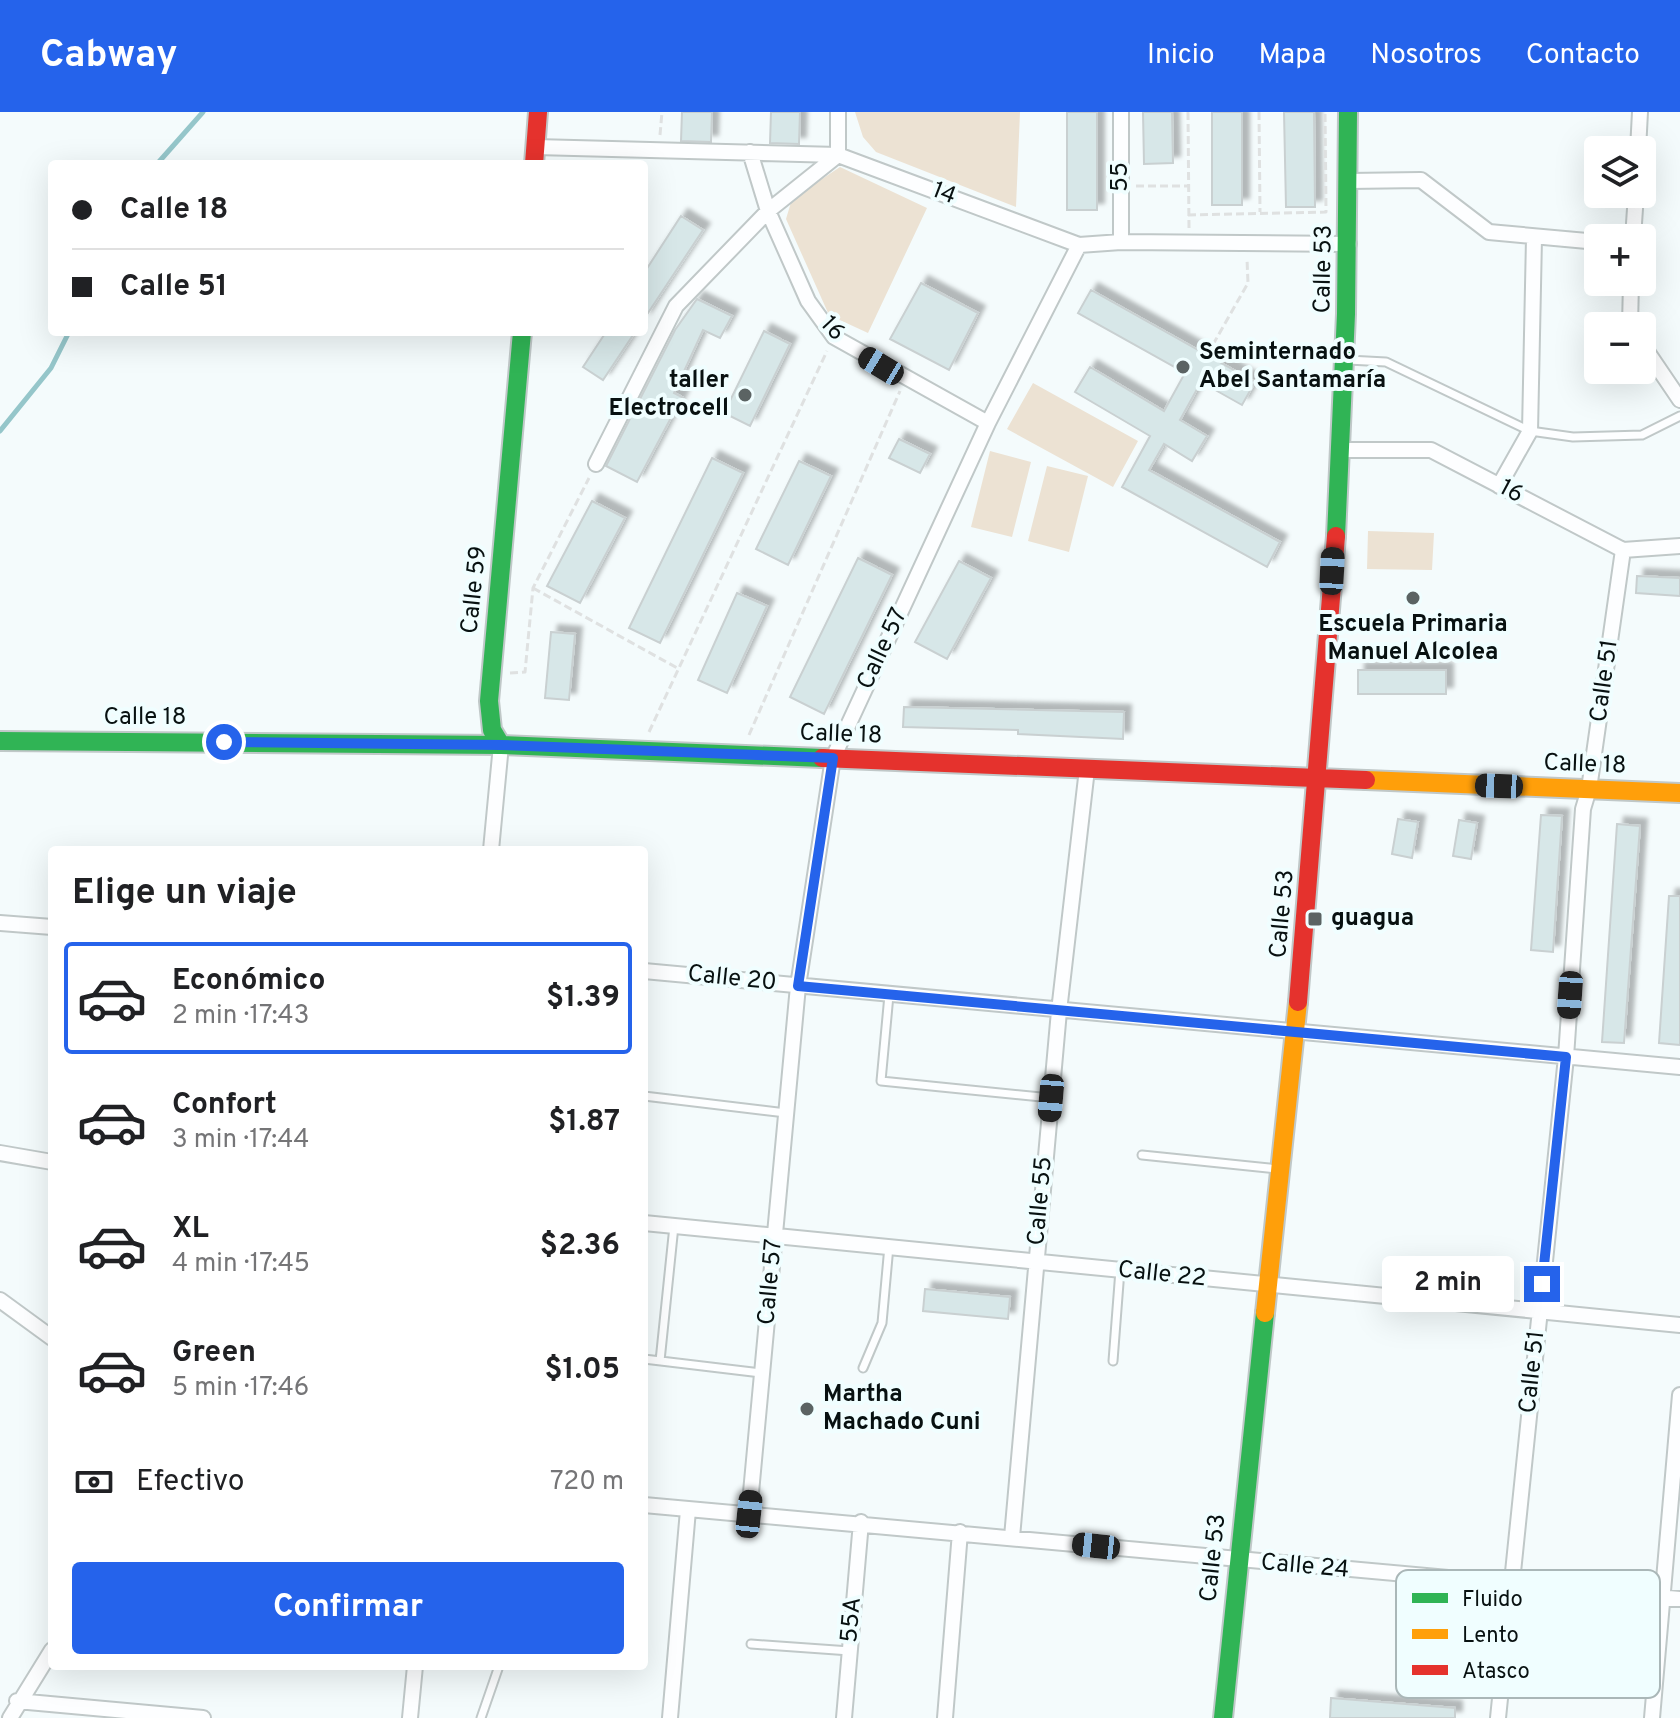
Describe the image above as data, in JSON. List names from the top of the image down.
{
  "streets": {
    "street": [
      "55",
      "14",
      "Calle 53",
      "16",
      "Calle 59",
      "Calle 57",
      "Calle 51",
      "Calle 18",
      "Calle 20",
      "Calle 55",
      "Calle 22",
      "Calle 24",
      "55A"
    ]
  },
  "crossings": [
    ["55", "14"],
    ["14", "Calle 53"],
    ["14", "16"],
    ["14", "Calle 57"],
    ["Calle 53", "16"],
    ["Calle 53", "Calle 18"],
    ["Calle 53", "Calle 20"],
    ["Calle 53", "Calle 22"],
    ["Calle 53", "Calle 24"],
    ["16", "Calle 57"],
    ["16", "Calle 51"],
    ["Calle 59", "Calle 18"],
    ["Calle 57", "Calle 18"],
    ["Calle 57", "Calle 20"],
    ["Calle 57", "Calle 22"],
    ["Calle 57", "Calle 24"],
    ["Calle 51", "Calle 18"],
    ["Calle 51", "Calle 20"],
    ["Calle 51", "Calle 22"],
    ["Calle 18", "Calle 55"],
    ["Calle 20", "Calle 55"],
    ["Calle 55", "Calle 22"],
    ["Calle 55", "Calle 24"],
    ["Calle 24", "55A"]
  ],
  "places": {
    "other": [
      "Seminternado Abel Santamaría",
      "taller Electrocell",
      "Escuela Primaria Manuel Alcolea",
      "Martha Machado Cuni"
    ],
    "transit": ["guagua"]
  },
  "legend": ["Fluido", "Lento", "Atasco"],
  "page": {
    "header": "Cabway",
    "nav": [
      "Inicio",
      "Mapa",
      "Nosotros",
      "Contacto"
    ],
    "map_buttons": ["+", "−"],
    "banner": ["Calle 18", "Calle 51"],
    "heading": "Elige un viaje",
    "list": [
      {
        "name": "Económico",
        "note": "2 min · 17:43",
        "value": "$1.39"
      },
      {
        "name": "Confort",
        "note": "3 min · 17:44",
        "value": "$1.87"
      },
      {
        "name": "XL",
        "note": "4 min · 17:45",
        "value": "$2.36"
      },
      {
        "name": "Green",
        "note": "5 min · 17:46",
        "value": "$1.05"
      }
    ],
    "bubble": "2 min",
    "pay": ["Efectivo", "720 m"],
    "buttons": "Confirmar"
  }
}
